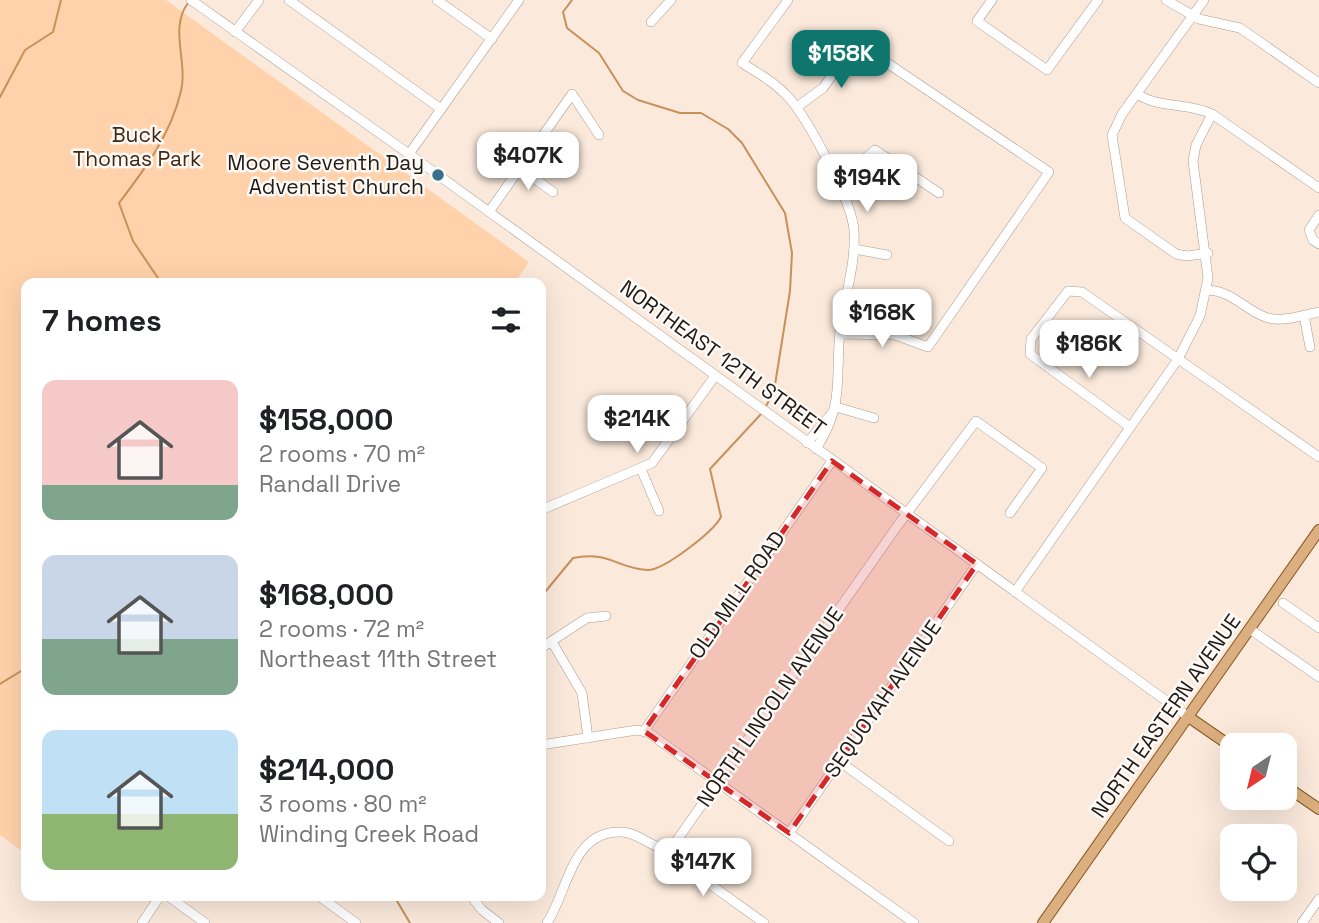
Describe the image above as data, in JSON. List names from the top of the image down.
{
  "streets": {
    "main road": ["NORTHEAST 12TH STREET", "NORTH EASTERN AVENUE"],
    "street": ["OLD MILL ROAD", "SEQUOYAH AVENUE", "NORTH LINCOLN AVENUE"]
  },
  "crossings": [
    ["NORTHEAST 12TH STREET", "OLD MILL ROAD"],
    ["NORTHEAST 12TH STREET", "SEQUOYAH AVENUE"],
    ["NORTHEAST 12TH STREET", "NORTH LINCOLN AVENUE"],
    ["NORTHEAST 12TH STREET", "NORTH EASTERN AVENUE"]
  ],
  "parks": ["Buck Thomas Park"],
  "places": ["Moore Seventh Day Adventist Church"],
  "north": "bottom left",
  "page": {
    "price": [
      "$158K",
      "$407K",
      "$194K",
      "$168K",
      "$186K",
      "$214K",
      "$147K"
    ],
    "heading": "7 homes",
    "list": [
      {
        "name": "$158,000",
        "note": "2 rooms · 70 m² · Randall Drive"
      },
      {
        "name": "$168,000",
        "note": "2 rooms · 72 m² · Northeast 11th Street"
      },
      {
        "name": "$214,000",
        "note": "3 rooms · 80 m² · Winding Creek Road"
      }
    ]
  }
}
